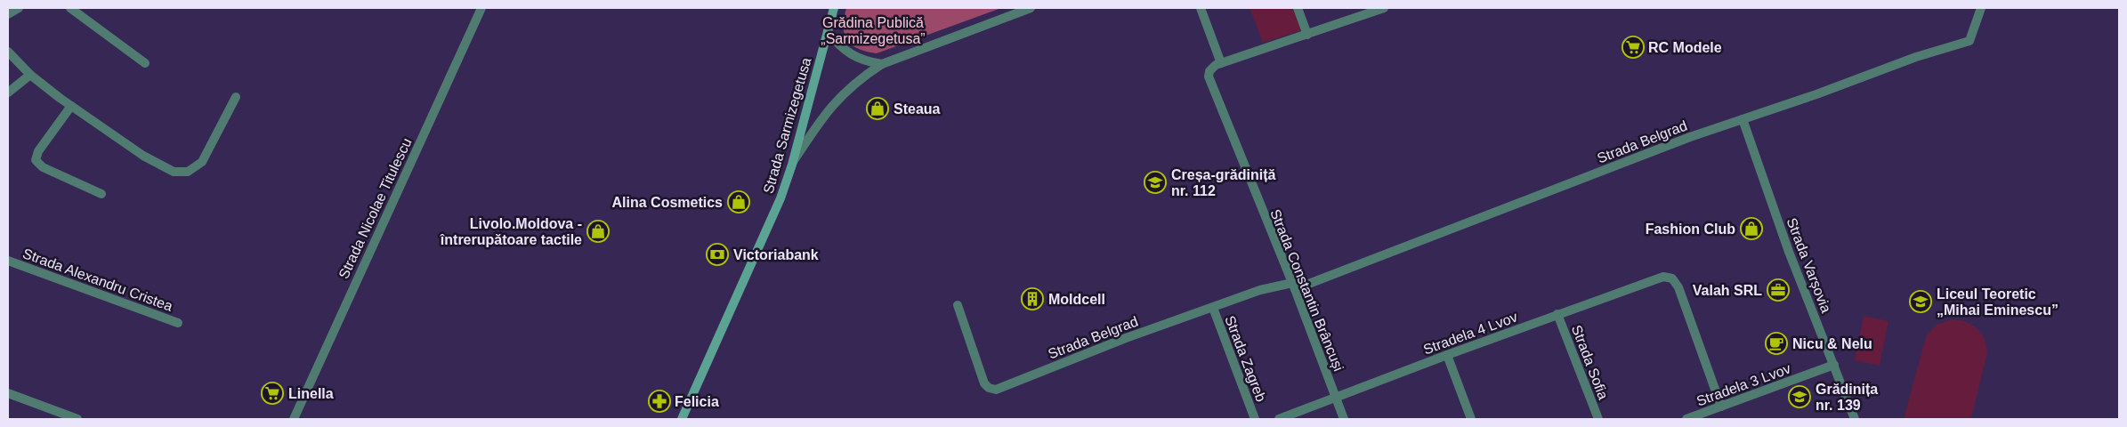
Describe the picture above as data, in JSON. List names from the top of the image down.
{
  "streets": {
    "main road": ["Strada Sarmizegetusa"],
    "street": [
      "Strada Belgrad",
      "Strada Nicolae Titulescu",
      "Strada Varșovia",
      "Strada Alexandru Cristea",
      "Strada Constantin Brâncuși",
      "Stradela 4 Lvov",
      "Strada Zagreb",
      "Strada Sofia",
      "Stradela 3 Lvov"
    ]
  },
  "crossings": [
    ["Strada Belgrad", "Strada Varșovia"],
    ["Strada Belgrad", "Strada Constantin Brâncuși"],
    ["Strada Belgrad", "Strada Zagreb"],
    ["Strada Varșovia", "Stradela 3 Lvov"],
    ["Strada Constantin Brâncuși", "Stradela 4 Lvov"],
    ["Stradela 4 Lvov", "Strada Sofia"],
    ["Stradela 4 Lvov", "Stradela 3 Lvov"]
  ],
  "parks": ["Grădina Publică „Sarmizegetusa”"],
  "places": {
    "supermarket": ["RC Modele", "Linella"],
    "shop": [
      "Steaua",
      "Alina Cosmetics",
      "Fashion Club",
      "Livolo.Moldova - întrerupătoare tactile"
    ],
    "school or university": ["Creșa-grădiniță nr. 112", "Liceul Teoretic „Mihai Eminescu”", "Grădinița nr. 139"],
    "bank": ["Victoriabank"],
    "office": ["Valah SRL"],
    "building": ["Moldcell"],
    "cafe": ["Nicu & Nelu"],
    "pharmacy": ["Felicia"]
  }
}
